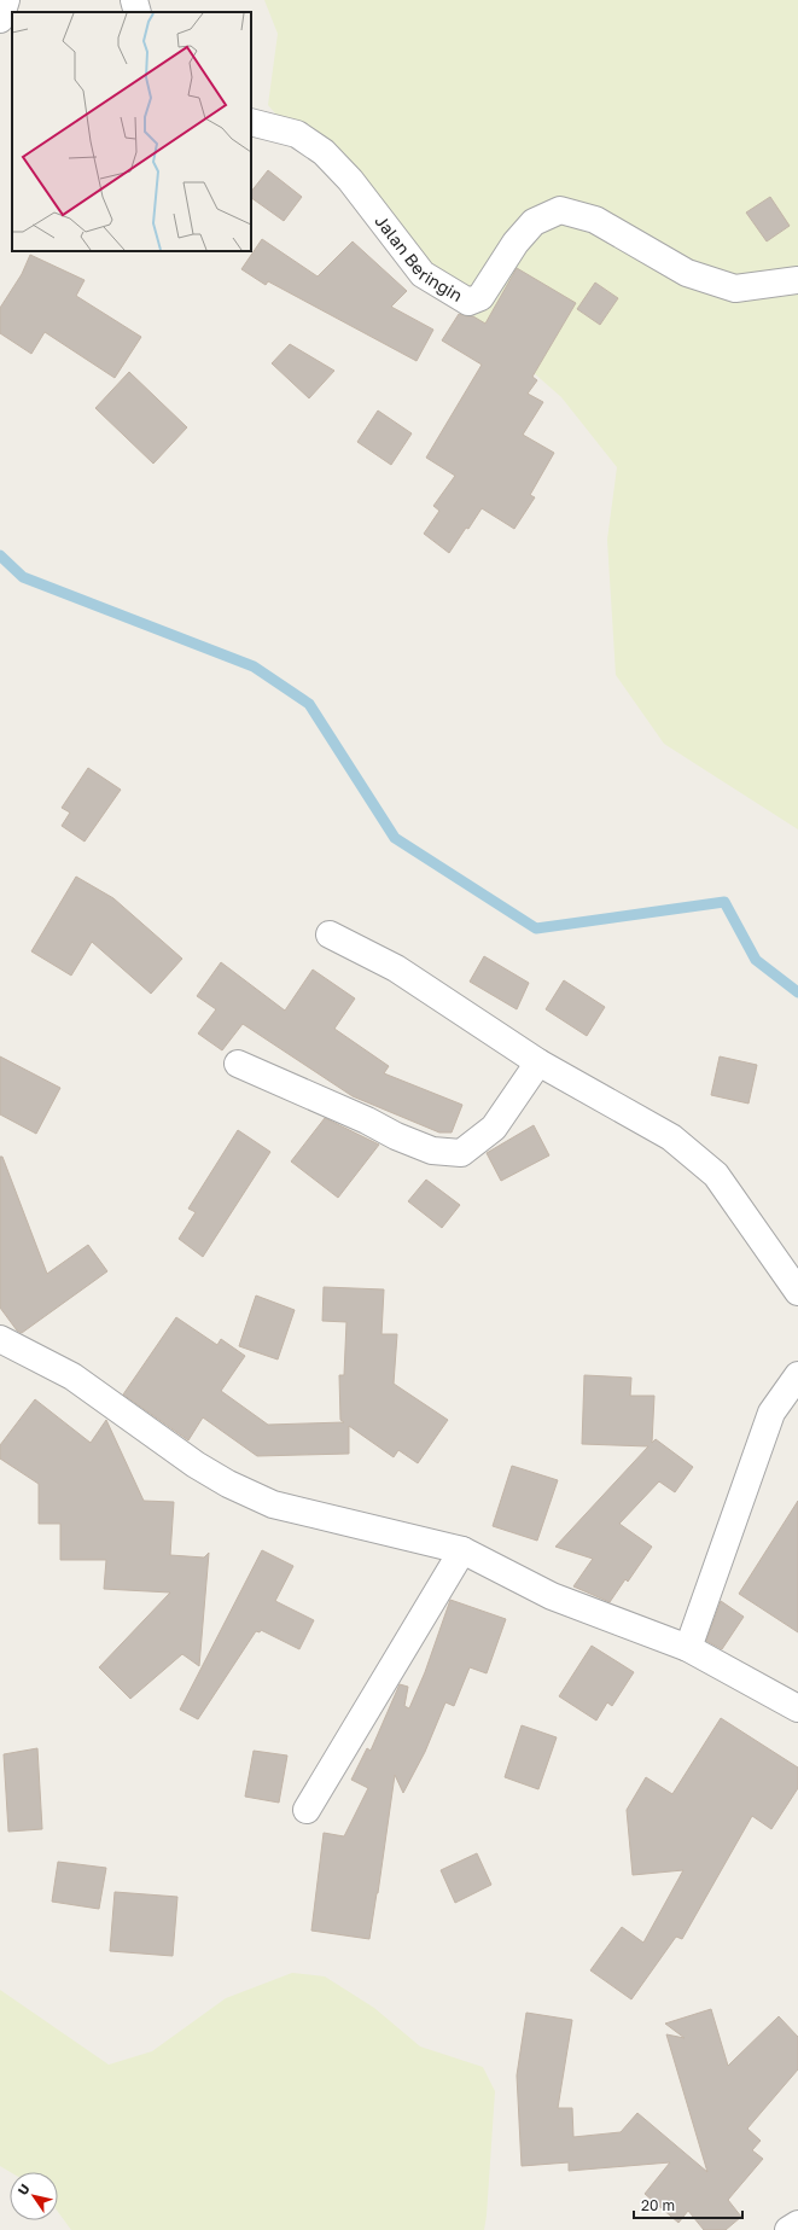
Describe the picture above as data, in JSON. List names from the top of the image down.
{
  "streets": {
    "street": ["Jalan Beringin"]
  },
  "scale_bar": "20 m",
  "north": "top left"
}
